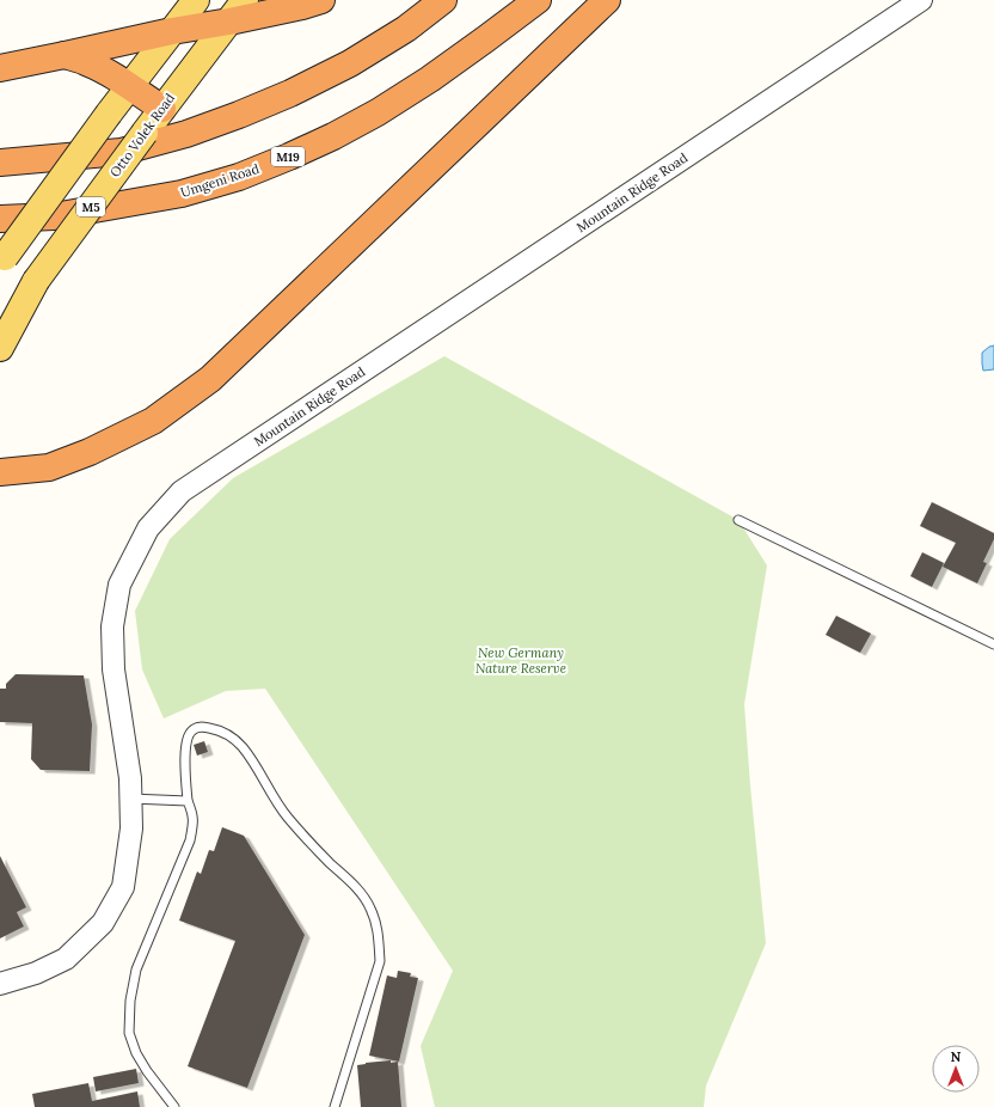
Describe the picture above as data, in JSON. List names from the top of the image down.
{
  "streets": {
    "highway": ["M19", "Umgeni Road"],
    "main road": ["Otto Volek Road", "M5"],
    "street": ["Mountain Ridge Road"]
  },
  "parks": ["New Germany Nature Reserve"],
  "north": "top"
}
